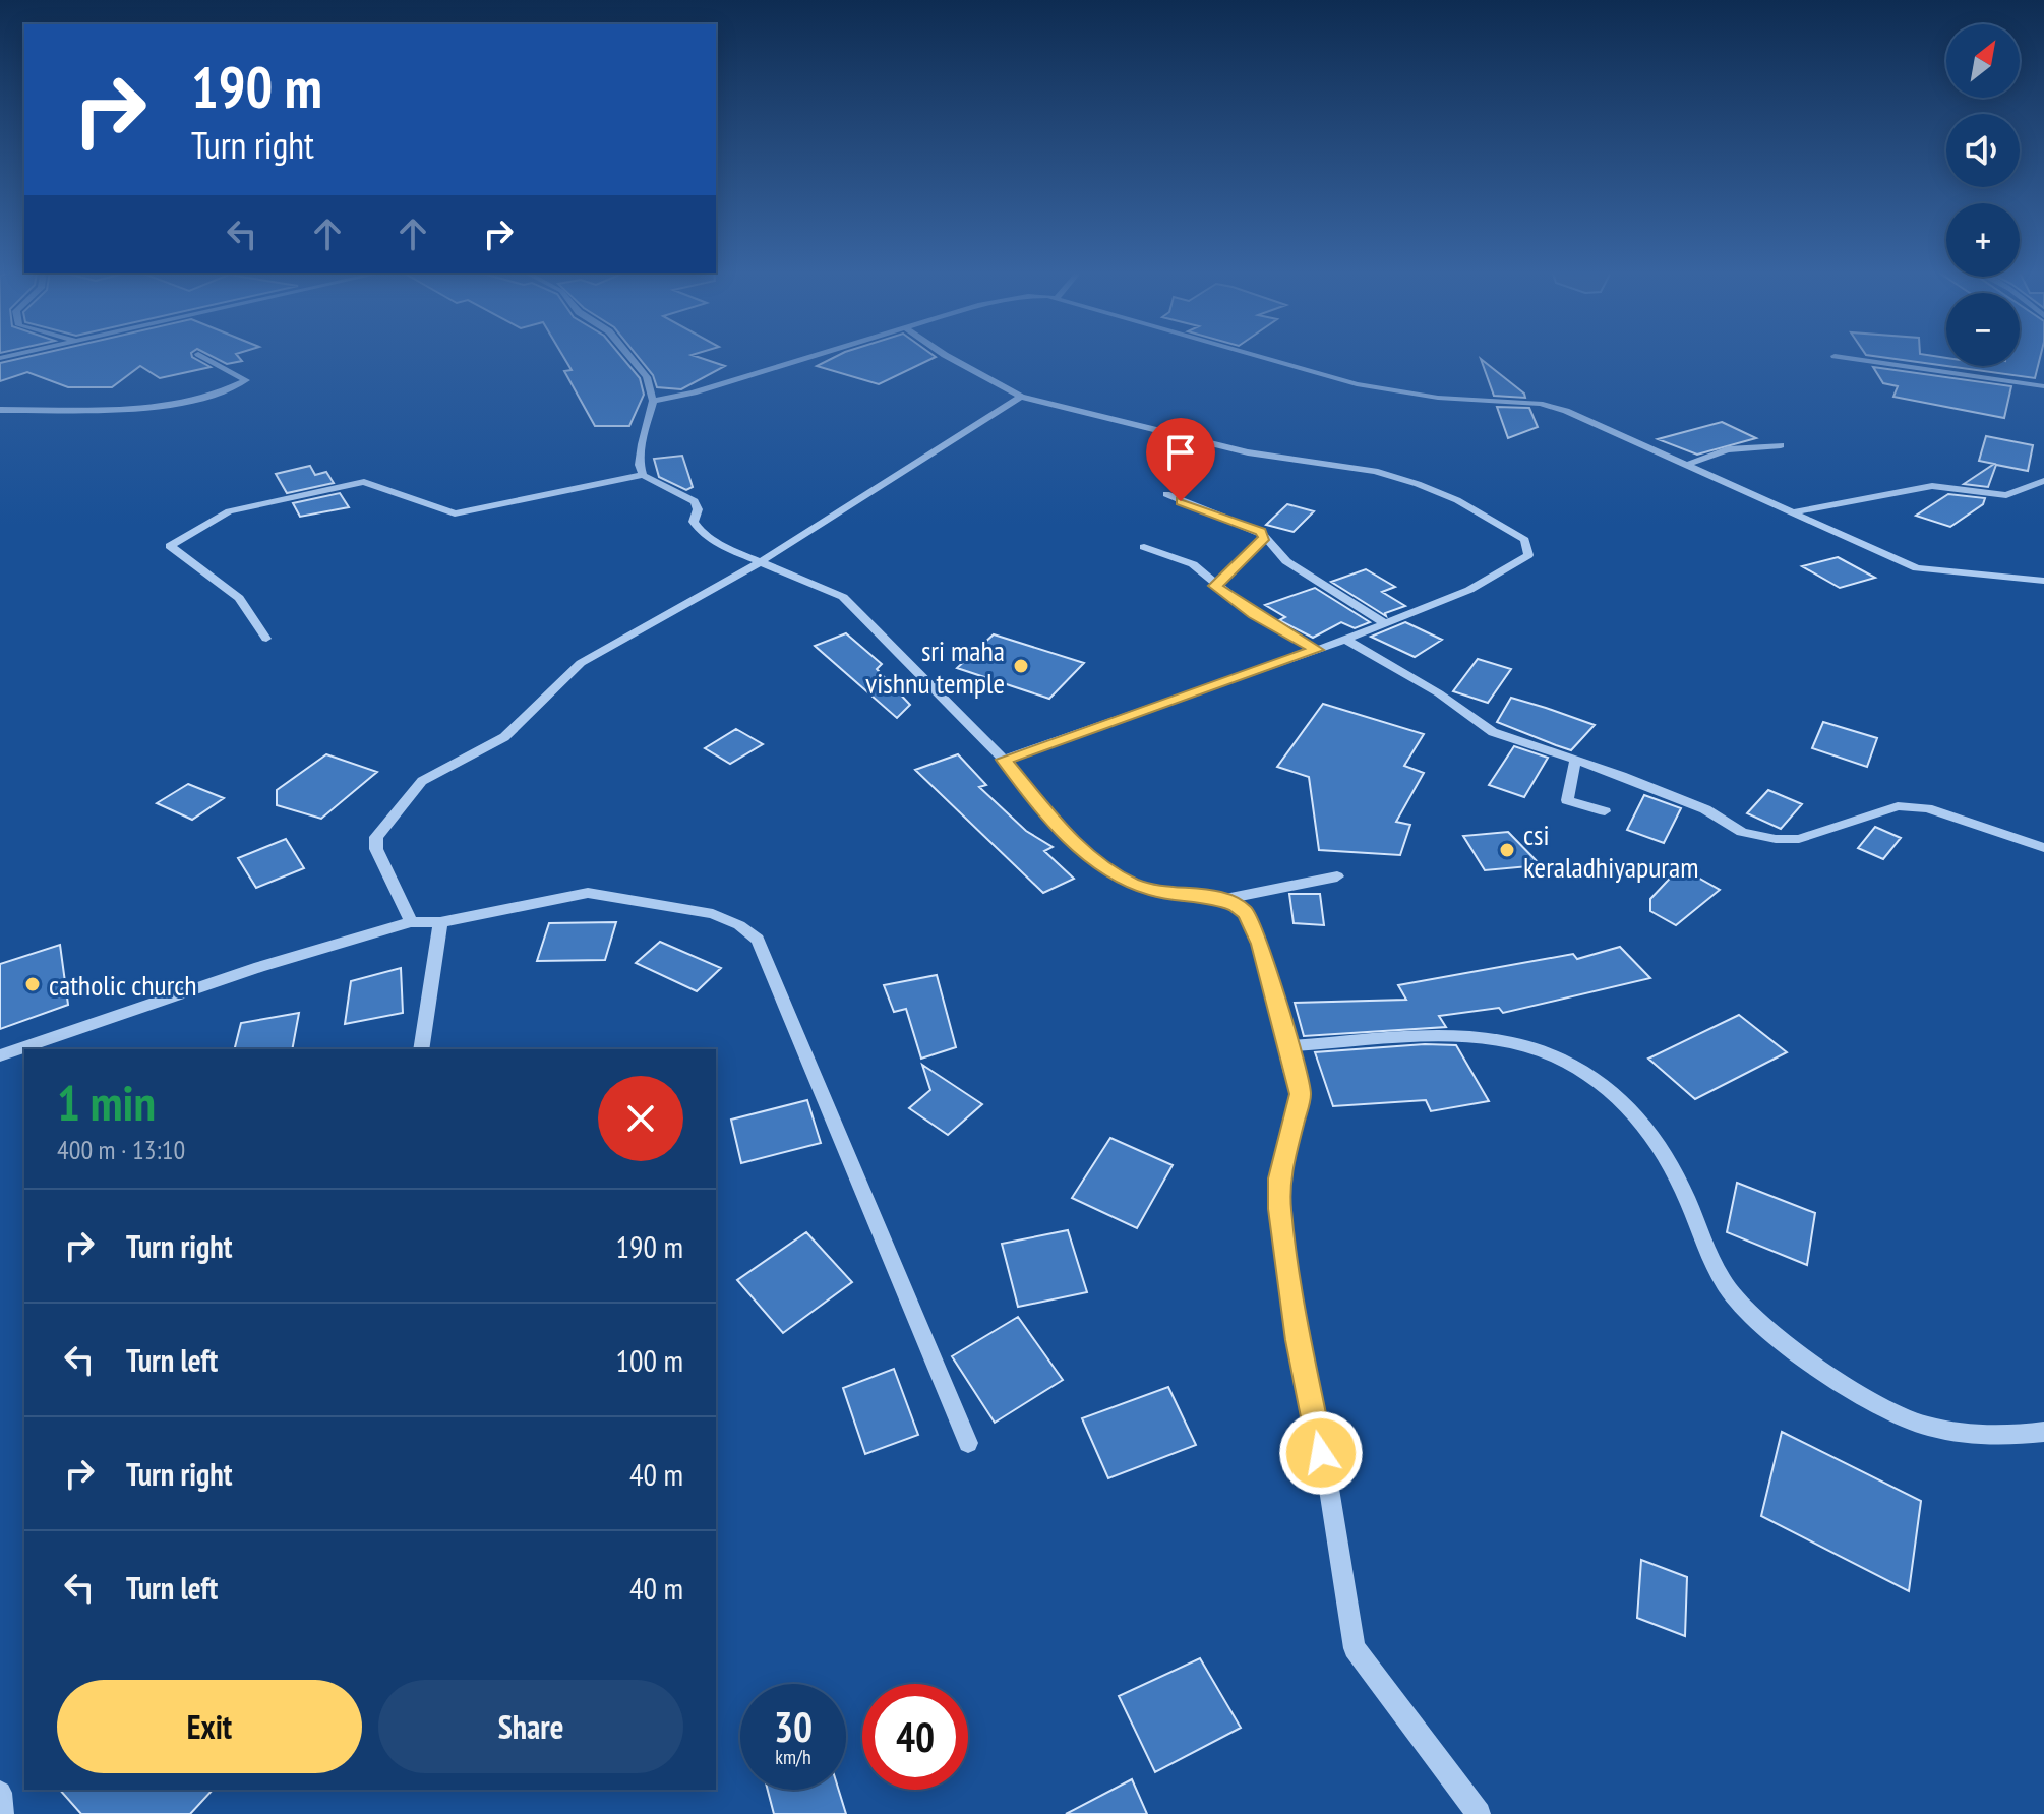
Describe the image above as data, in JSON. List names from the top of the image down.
{
  "places": ["sri maha vishnu temple", "csi keraladhiyapuram", "catholic church"],
  "north": "top right",
  "page": {
    "map_buttons": ["+", "−"],
    "turn": ["190 m", "Turn right"],
    "heading": ["1 min", "400 m · 13:10"],
    "list": [
      {
        "name": "Turn right",
        "value": "190 m"
      },
      {
        "name": "Turn left",
        "value": "100 m"
      },
      {
        "name": "Turn right",
        "value": "40 m"
      },
      {
        "name": "Turn left",
        "value": "40 m"
      }
    ],
    "buttons": ["Exit", "Share"],
    "speed": "30 km/h",
    "limit": "40"
  }
}
